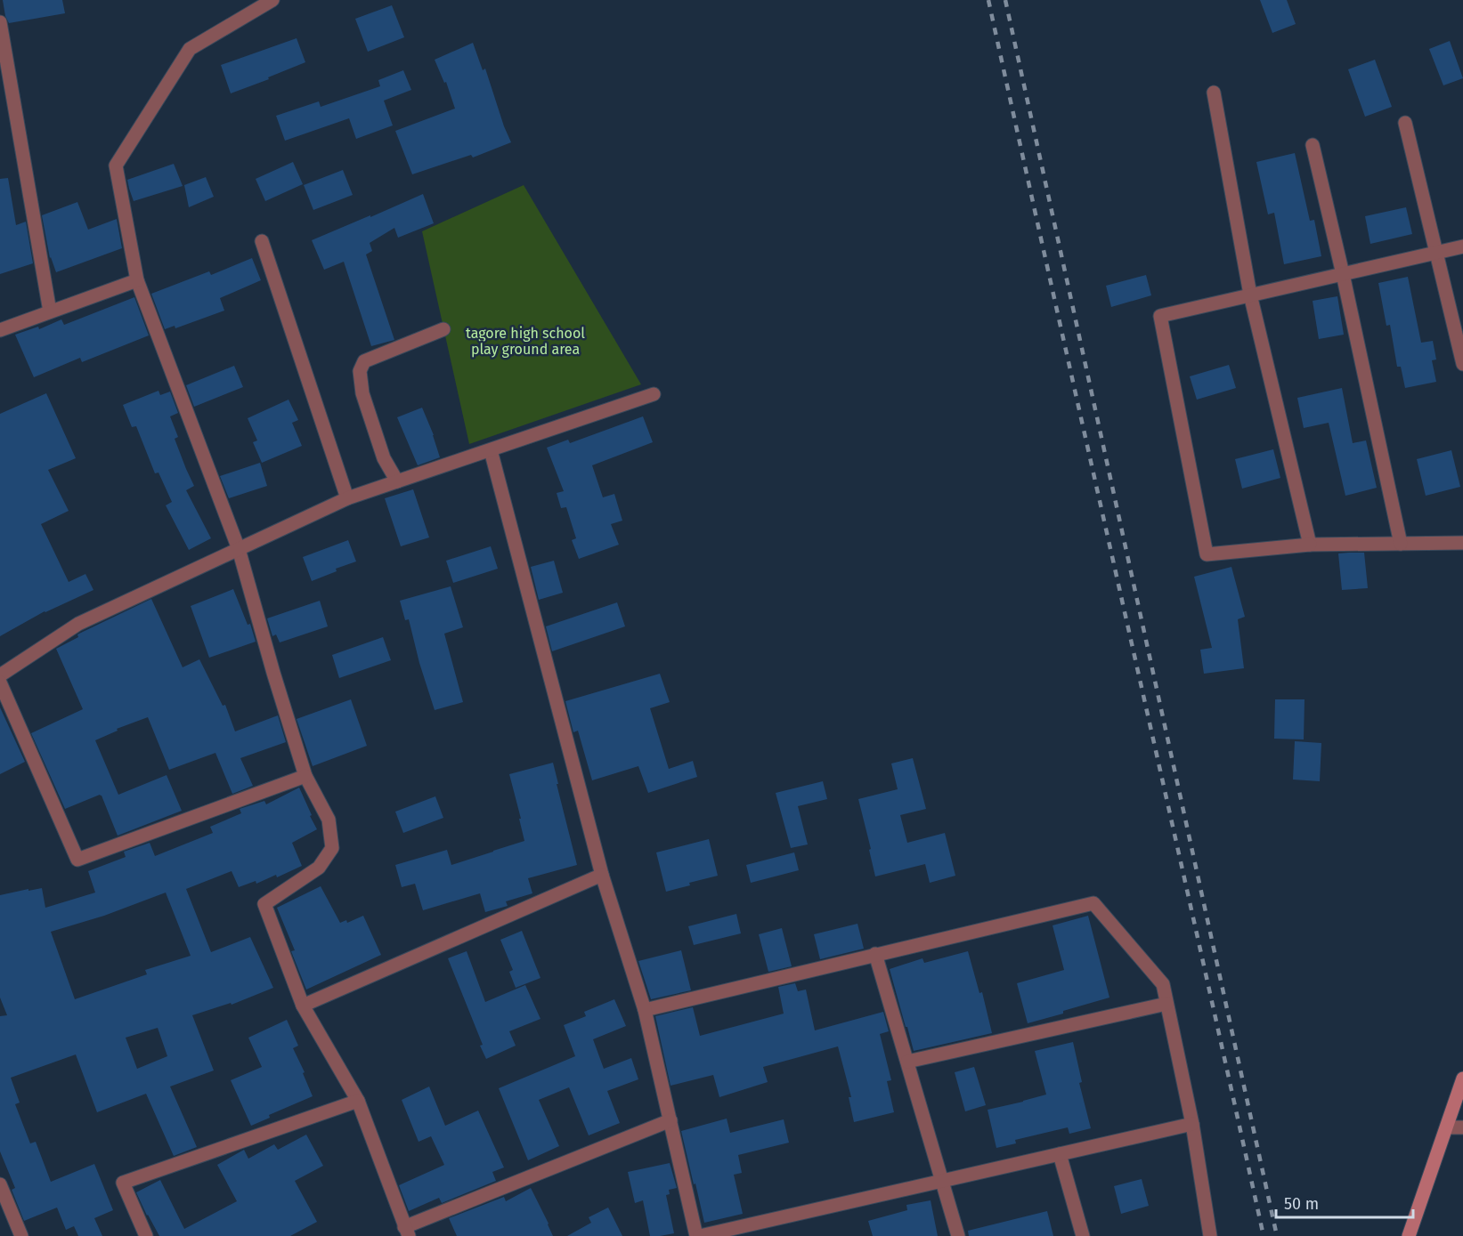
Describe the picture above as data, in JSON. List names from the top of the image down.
{
  "parks": ["tagore high school play ground area"],
  "scale_bar": "50 m"
}
